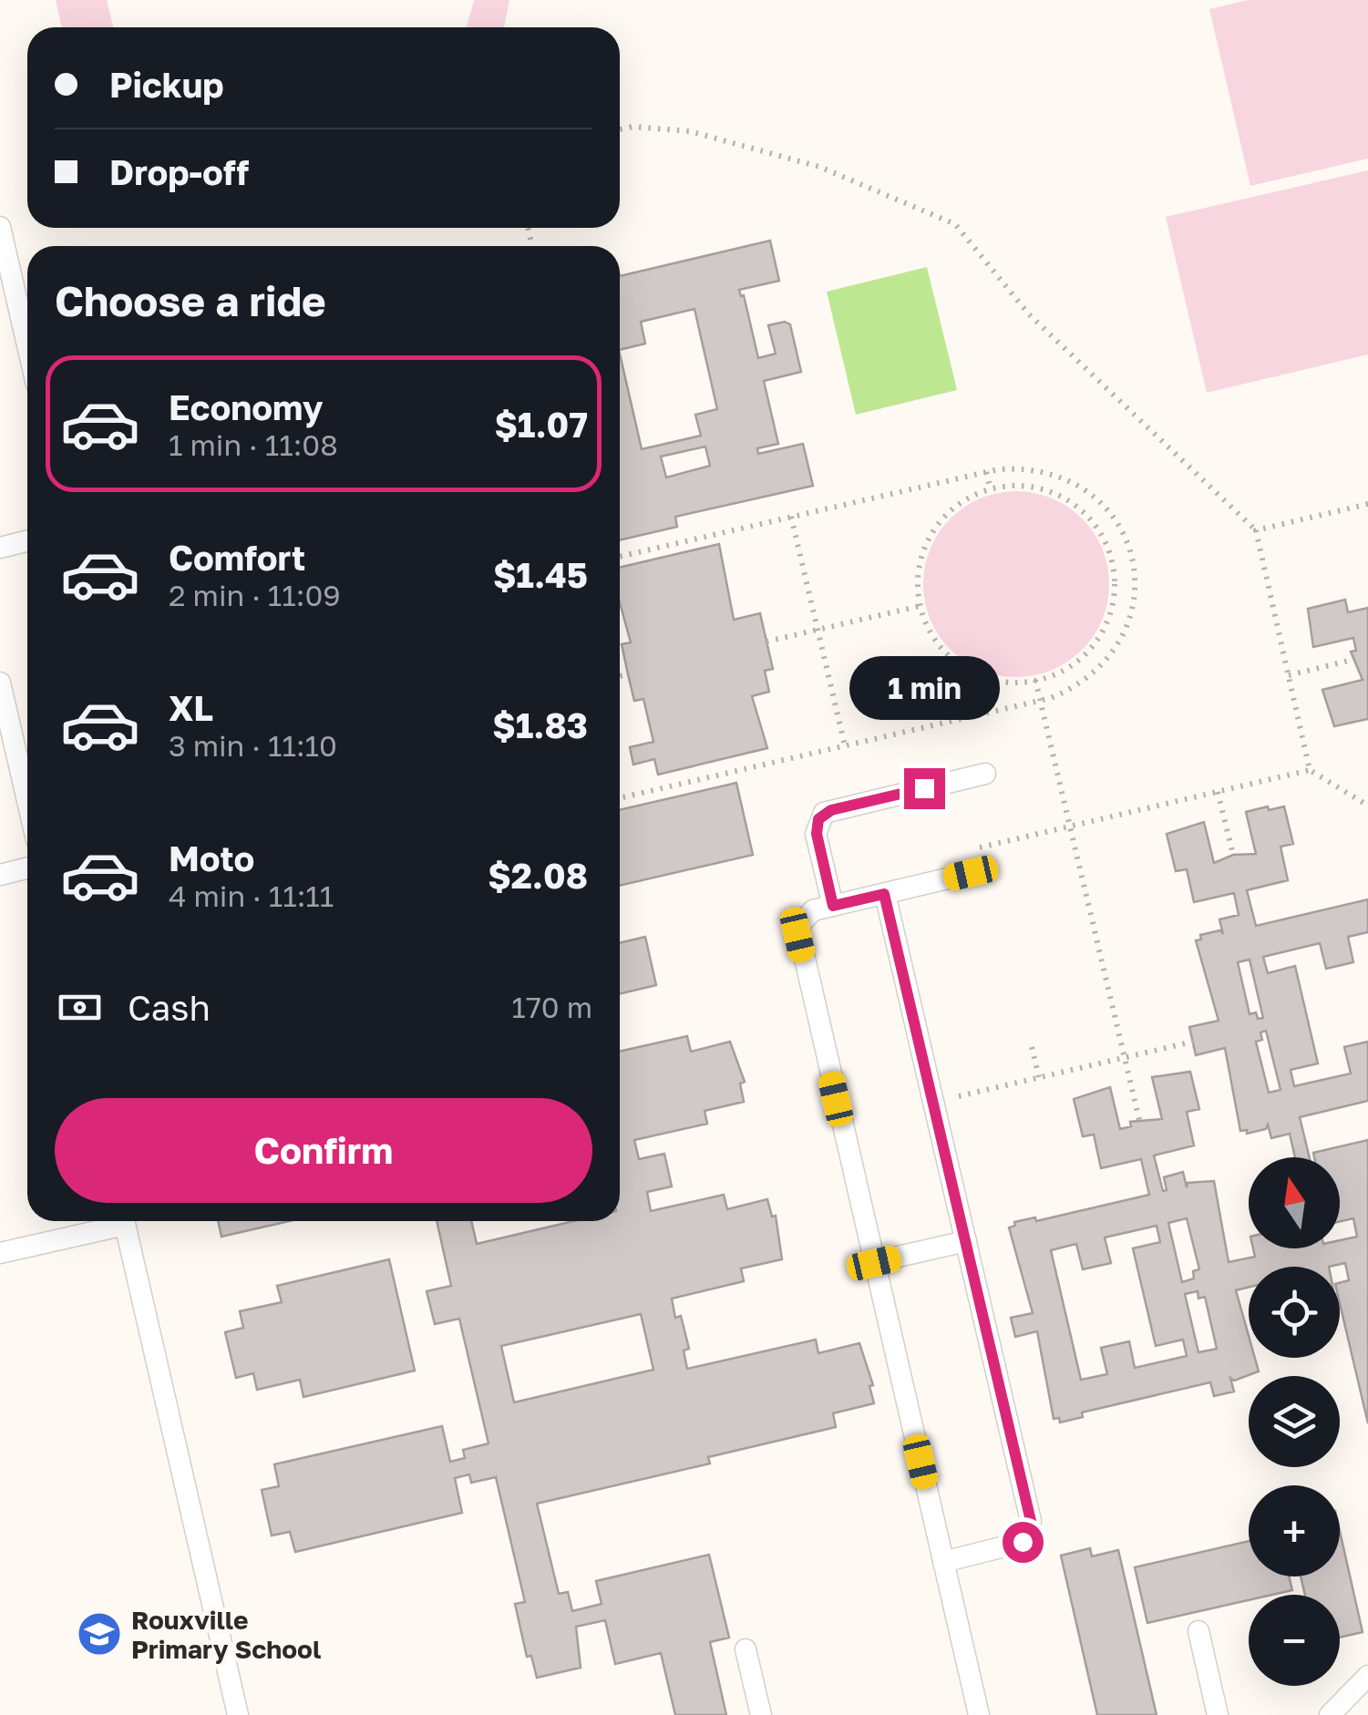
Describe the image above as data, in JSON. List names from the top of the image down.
{
  "places": {
    "school or university": ["Rouxville Primary School"]
  },
  "north": "top",
  "page": {
    "banner": ["Pickup", "Drop-off"],
    "heading": "Choose a ride",
    "list": [
      {
        "name": "Economy",
        "note": "1 min · 11:08",
        "value": "$1.07"
      },
      {
        "name": "Comfort",
        "note": "2 min · 11:09",
        "value": "$1.45"
      },
      {
        "name": "XL",
        "note": "3 min · 11:10",
        "value": "$1.83"
      },
      {
        "name": "Moto",
        "note": "4 min · 11:11",
        "value": "$2.08"
      }
    ],
    "bubble": "1 min",
    "pay": ["Cash", "170 m"],
    "buttons": "Confirm",
    "map_buttons": ["+", "−"]
  }
}
